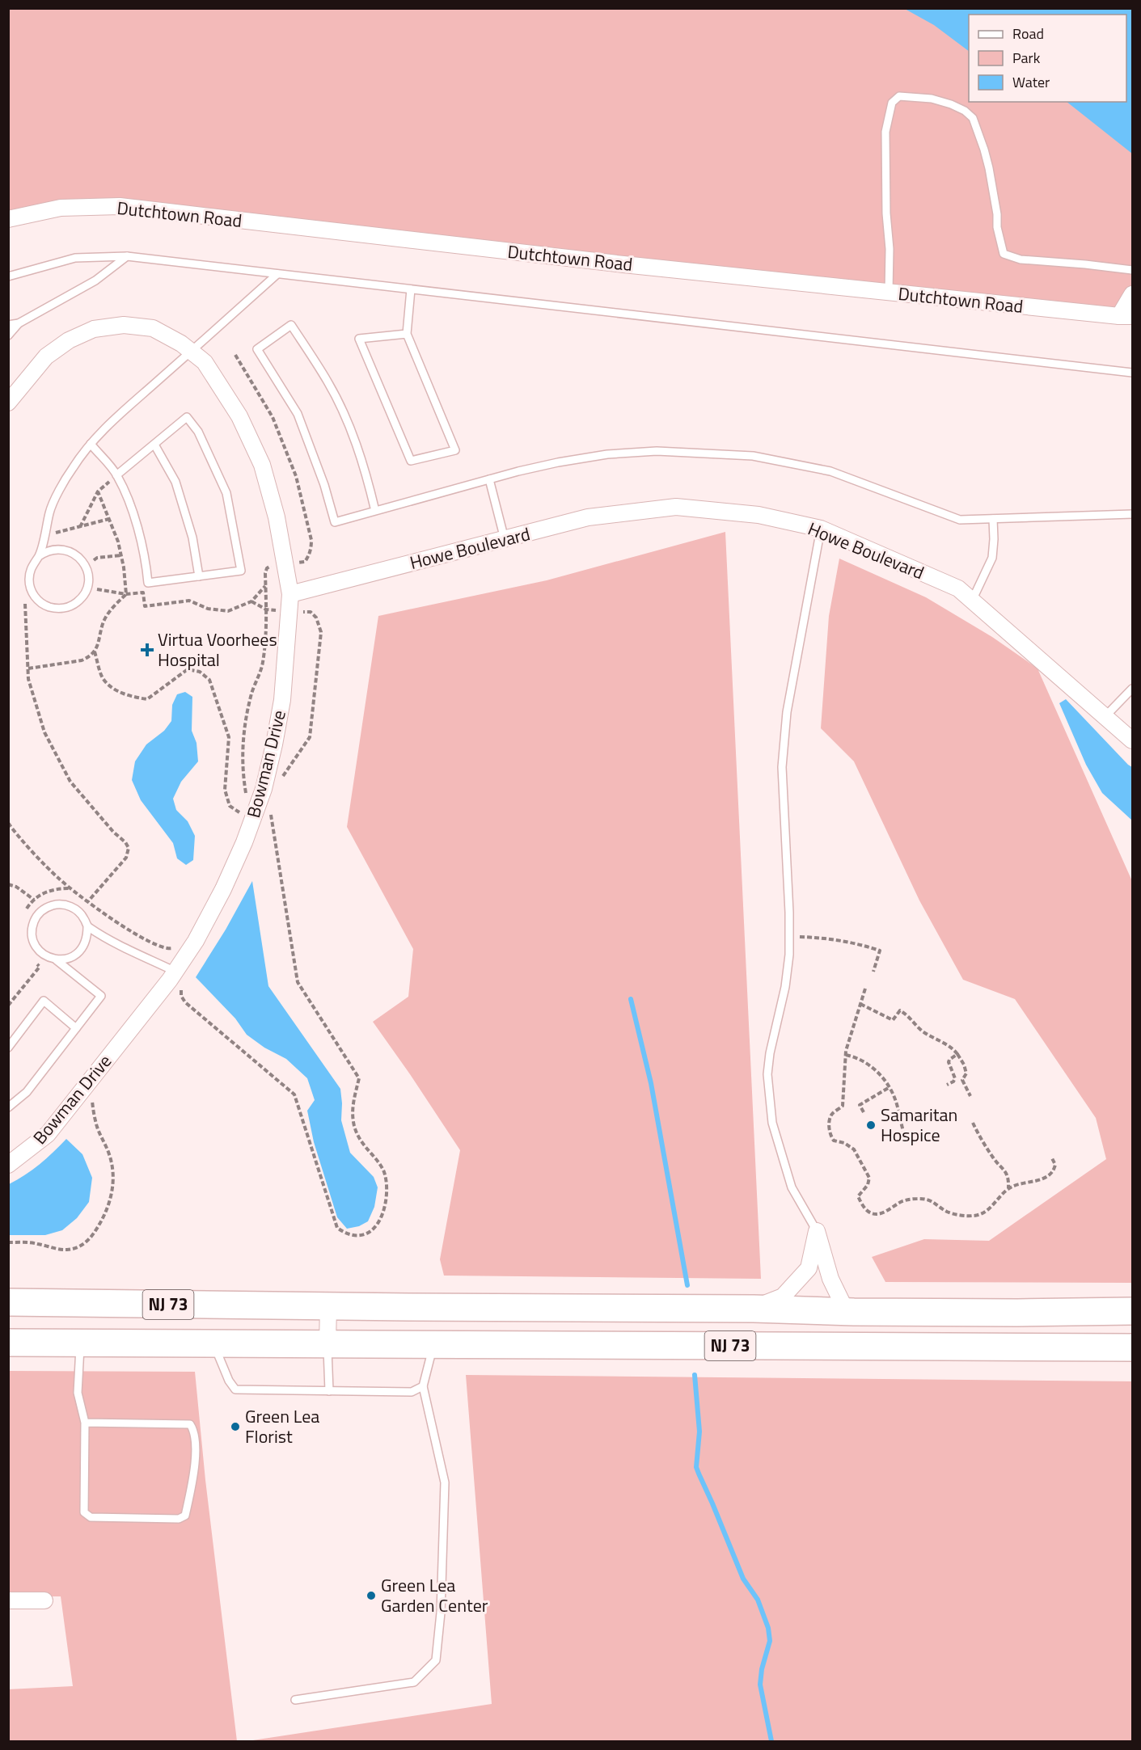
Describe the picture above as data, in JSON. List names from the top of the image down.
{
  "streets": {
    "highway": ["NJ 73"],
    "street": ["Dutchtown Road", "Howe Boulevard", "Bowman Drive"]
  },
  "crossings": [
    ["Howe Boulevard", "Bowman Drive"]
  ],
  "places": {
    "health": ["Virtua Voorhees Hospital"],
    "other": ["Samaritan Hospice", "Green Lea Florist", "Green Lea Garden Center"]
  },
  "legend": ["Road", "Park", "Water"]
}
